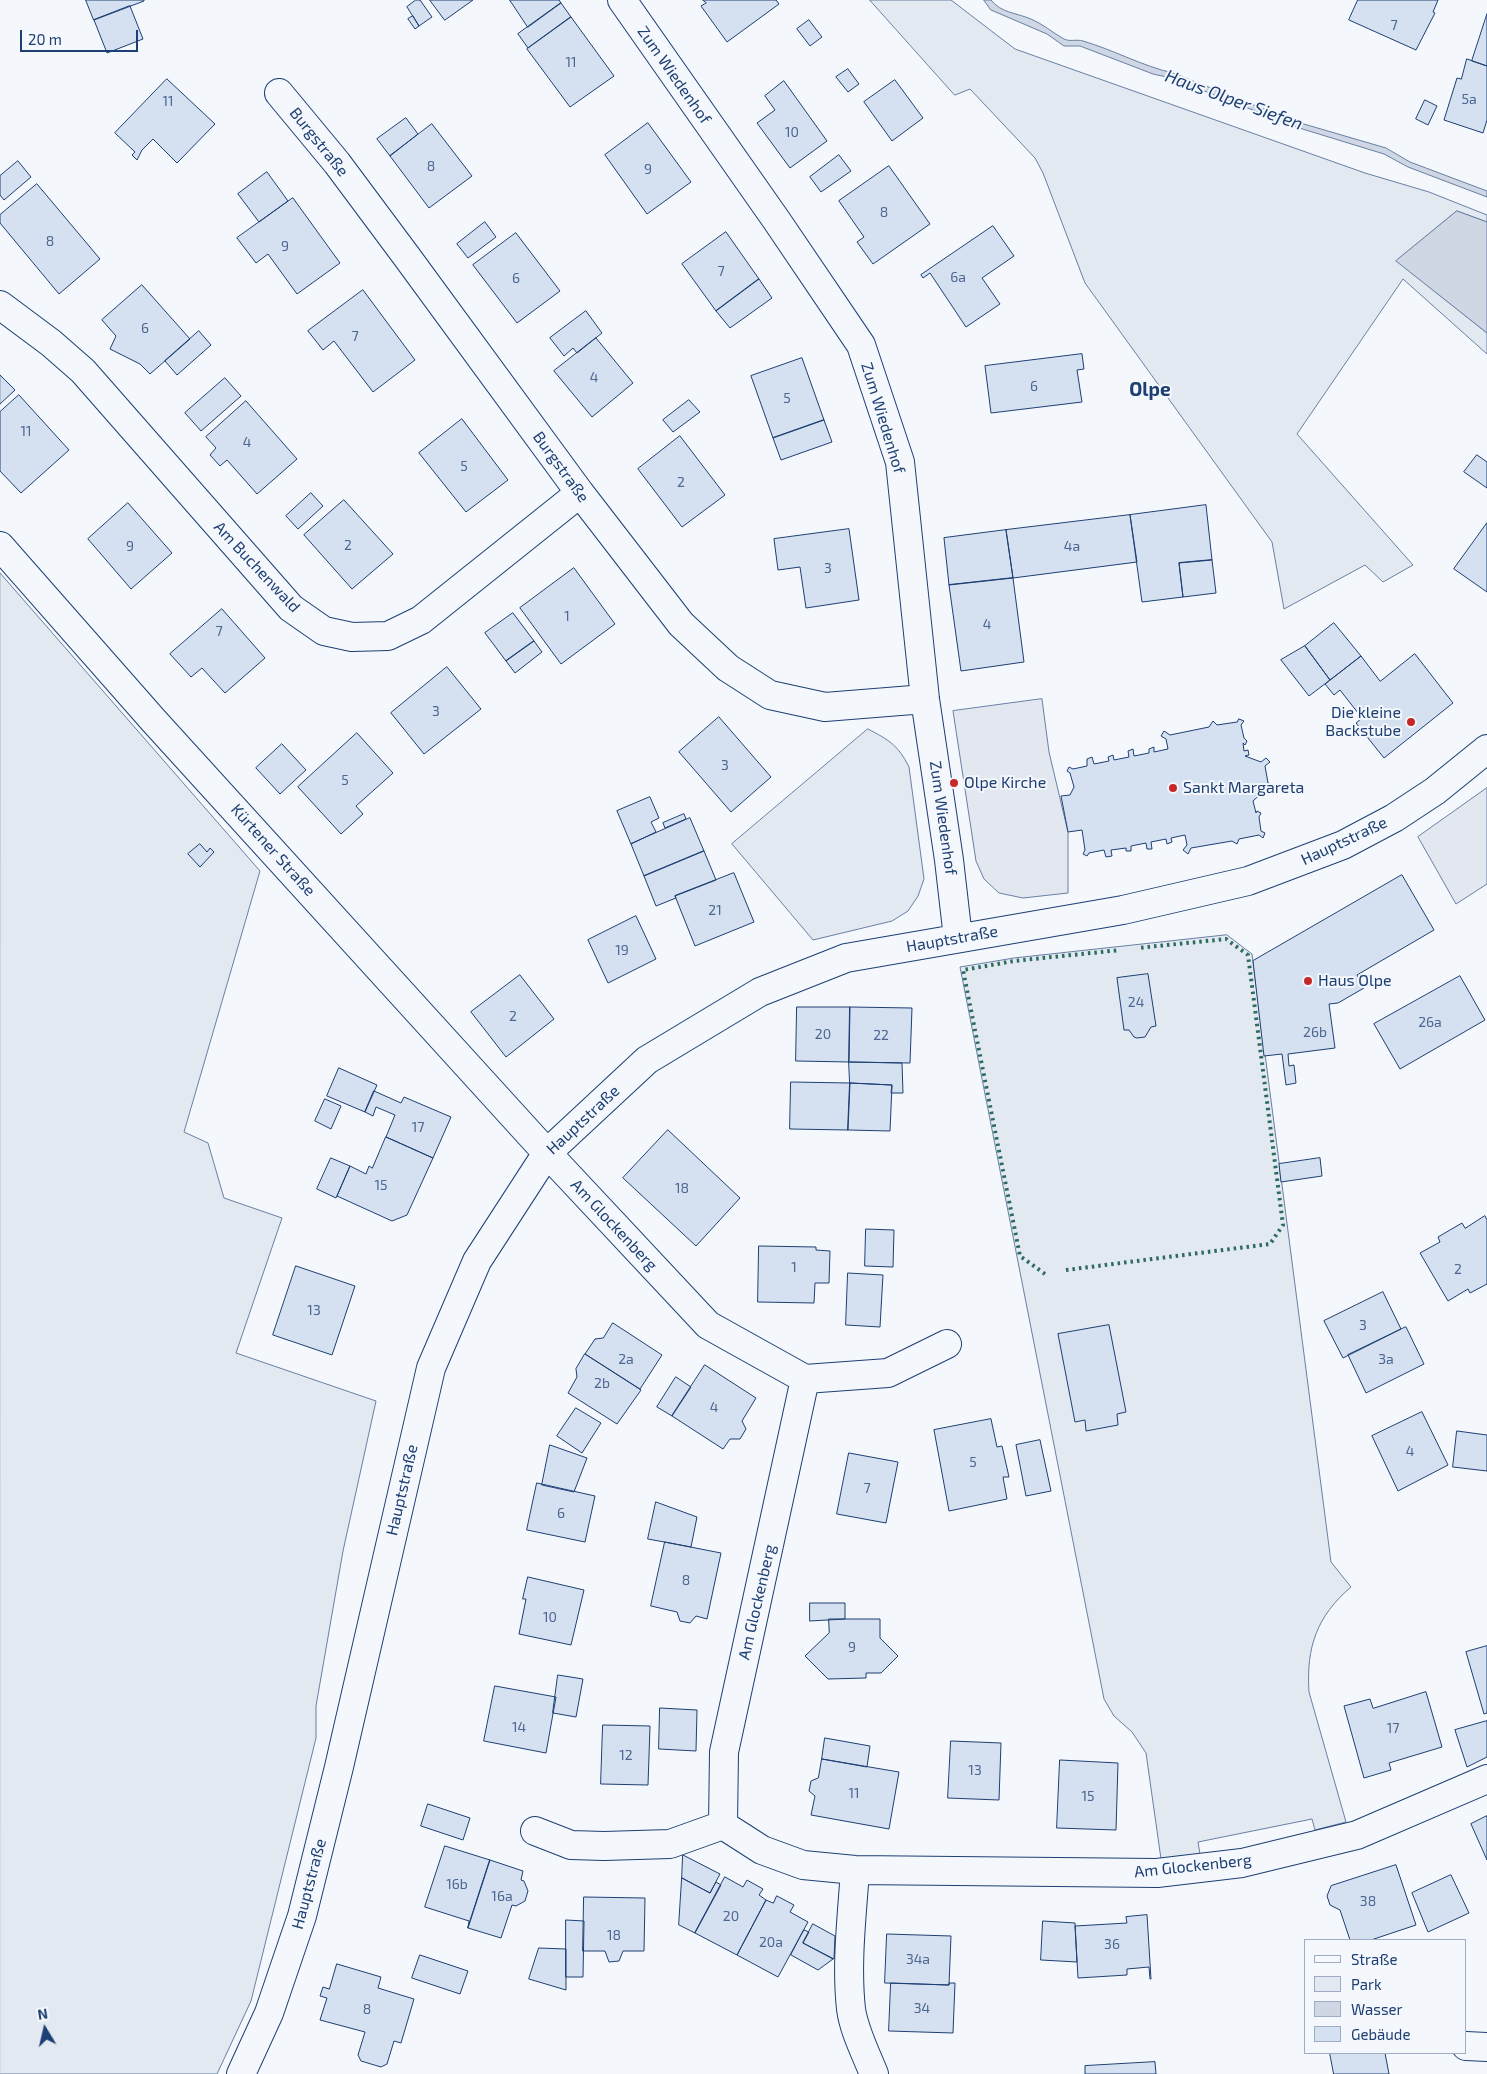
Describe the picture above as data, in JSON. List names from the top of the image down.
{
  "streets": {
    "street": [
      "Zum Wiedenhof",
      "Burgstraße",
      "Am Buchenwald",
      "Hauptstraße",
      "Kürtener Straße",
      "Am Glockenberg"
    ]
  },
  "crossings": [
    ["Zum Wiedenhof", "Burgstraße"],
    ["Zum Wiedenhof", "Hauptstraße"],
    ["Burgstraße", "Am Buchenwald"],
    ["Hauptstraße", "Kürtener Straße"],
    ["Hauptstraße", "Am Glockenberg"],
    ["Kürtener Straße", "Am Glockenberg"]
  ],
  "districts": ["Olpe"],
  "water": ["Haus Olper Siefen"],
  "places": [
    "Die kleine Backstube",
    "Olpe Kirche",
    "Sankt Margareta",
    "Haus Olpe"
  ],
  "house_numbers": [
    "7",
    "11",
    "5a",
    "11",
    "10",
    "8",
    "9",
    "8",
    "8",
    "9",
    "7",
    "6a",
    "6",
    "6",
    "7",
    "4",
    "6",
    "5",
    "11",
    "4",
    "5",
    "2",
    "2",
    "9",
    "4a",
    "3",
    "1",
    "4",
    "7",
    "3",
    "3",
    "5",
    "21",
    "19",
    "24",
    "2",
    "26a",
    "26b",
    "20",
    "22",
    "17",
    "15",
    "18",
    "1",
    "2",
    "13",
    "3",
    "2a",
    "3a",
    "2b",
    "4",
    "4",
    "5",
    "7",
    "6",
    "8",
    "10",
    "9",
    "14",
    "17",
    "12",
    "13",
    "11",
    "15",
    "16b",
    "16a",
    "38",
    "20",
    "18",
    "20a",
    "36",
    "34a",
    "34",
    "8"
  ],
  "legend": [
    "Straße",
    "Park",
    "Wasser",
    "Gebäude"
  ],
  "scale_bar": "20 m",
  "north": "top"
}
